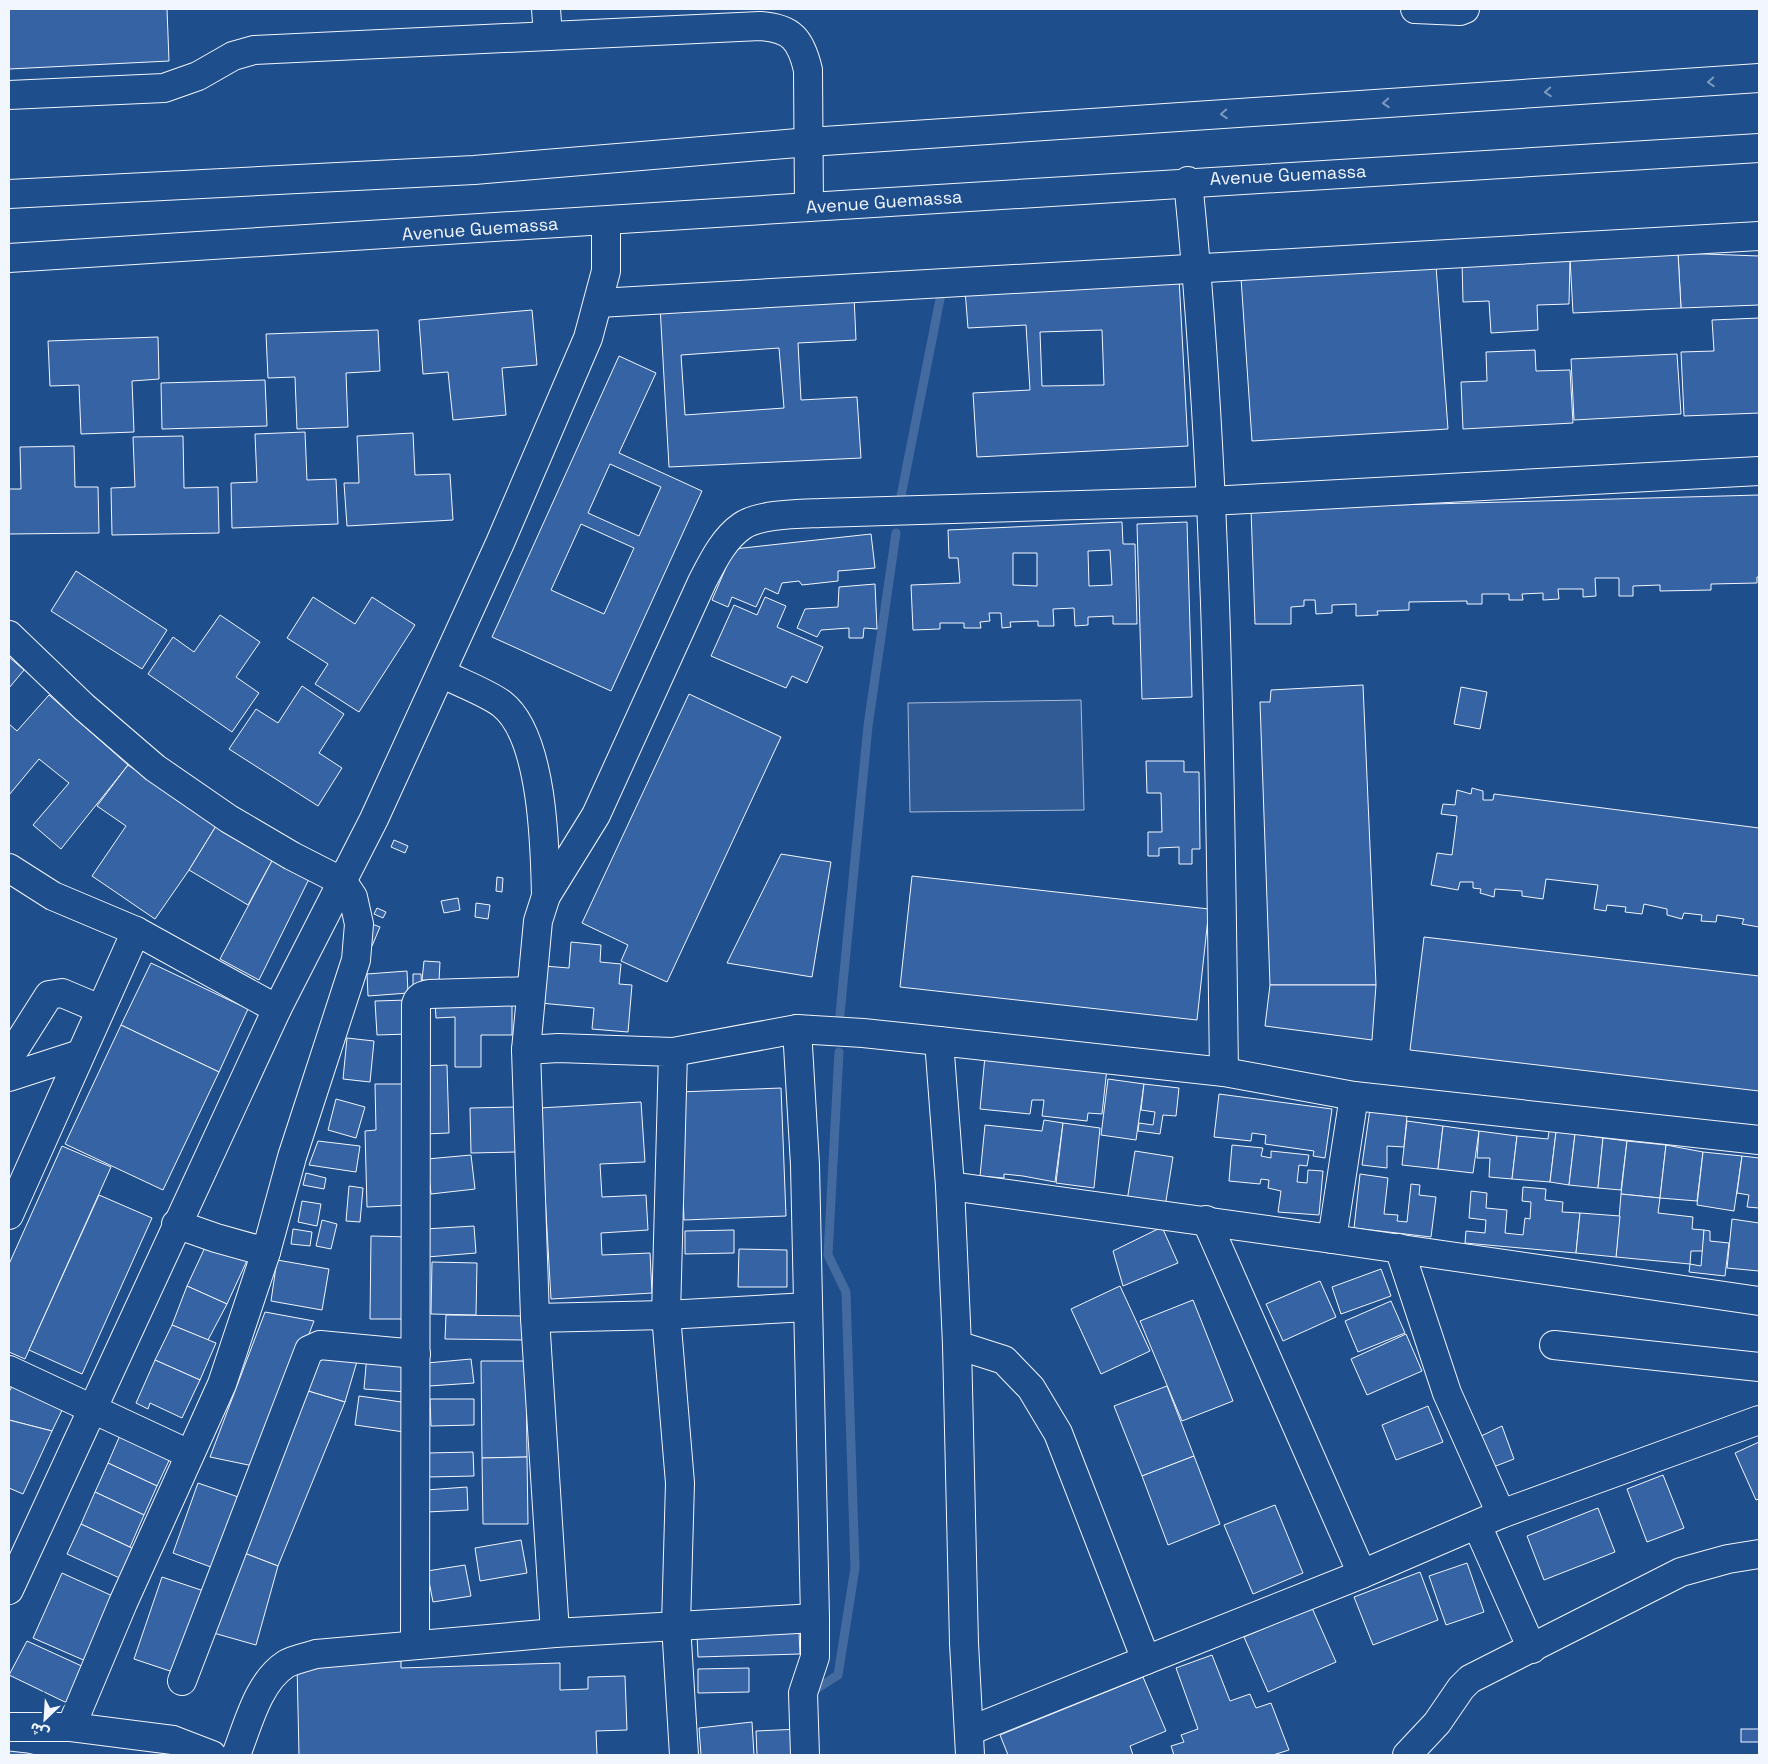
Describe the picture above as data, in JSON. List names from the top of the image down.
{
  "streets": {
    "street": ["Avenue Guemassa"]
  },
  "north": "bottom left"
}
